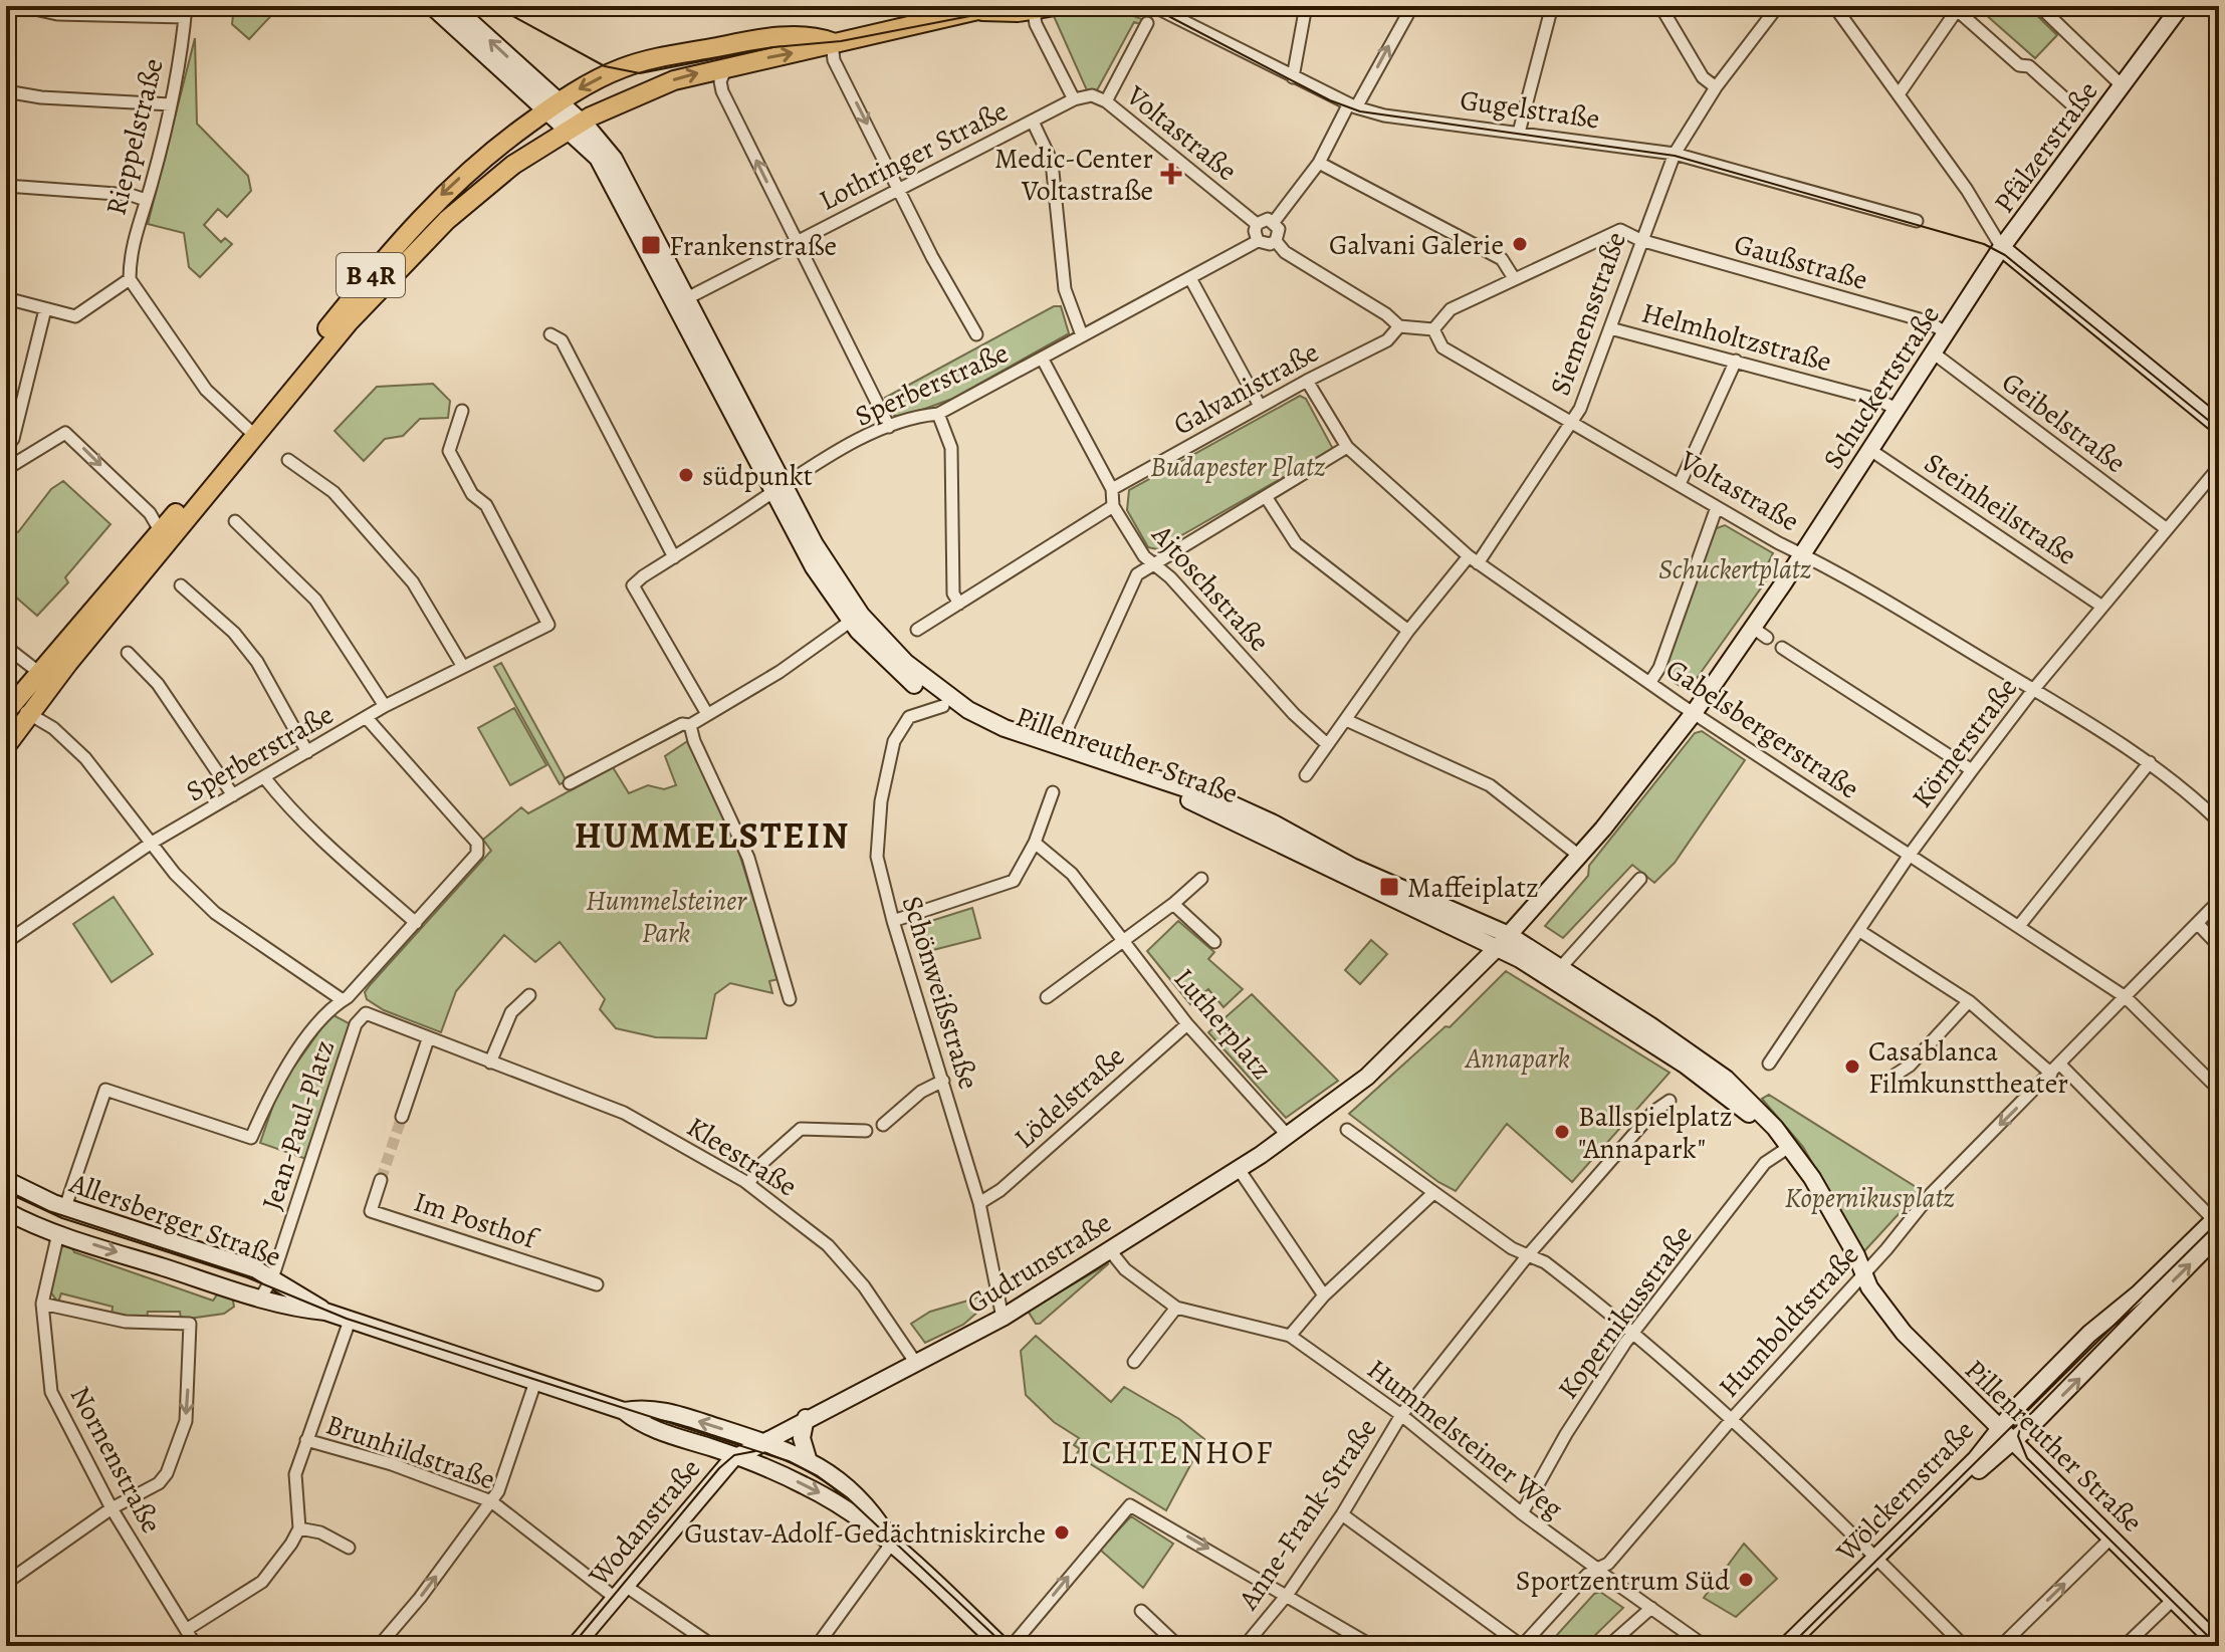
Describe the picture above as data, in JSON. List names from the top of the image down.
{
  "streets": {
    "main road": [
      "Pfälzerstraße",
      "B 4R",
      "Schuckertstraße",
      "Pillenreuther Straße",
      "Allersberger Straße",
      "Gudrunstraße",
      "Wölckernstraße",
      "Wodanstraße"
    ],
    "street": [
      "Gugelstraße",
      "Voltastraße",
      "Rieppelstraße",
      "Lothringer Straße",
      "Gaußstraße",
      "Siemensstraße",
      "Helmholtzstraße",
      "Sperberstraße",
      "Galvanistraße",
      "Geibelstraße",
      "Steinheilstraße",
      "Ajtoschstraße",
      "Gabelsbergerstraße",
      "Körnerstraße",
      "Schönweißstraße",
      "Lutherplatz",
      "Lödelstraße",
      "Jean-Paul-Platz",
      "Kleestraße",
      "Im Posthof",
      "Kopernikusstraße",
      "Humboldtstraße",
      "Hummelsteiner Weg",
      "Brunhildstraße",
      "Nornenstraße",
      "Anne-Frank-Straße"
    ]
  },
  "crossings": [
    ["Gugelstraße", "Siemensstraße"],
    ["Voltastraße", "Lothringer Straße"],
    ["Voltastraße", "Siemensstraße"],
    ["Voltastraße", "Sperberstraße"],
    ["Voltastraße", "Schuckertstraße"],
    ["Voltastraße", "Körnerstraße"],
    ["Pfälzerstraße", "Schuckertstraße"],
    ["Lothringer Straße", "Pillenreuther Straße"],
    ["Gaußstraße", "Siemensstraße"],
    ["Gaußstraße", "Schuckertstraße"],
    ["B 4R", "Pillenreuther Straße"],
    ["Siemensstraße", "Helmholtzstraße"],
    ["Siemensstraße", "Ajtoschstraße"],
    ["Siemensstraße", "Gabelsbergerstraße"],
    ["Helmholtzstraße", "Schuckertstraße"],
    ["Sperberstraße", "Ajtoschstraße"],
    ["Sperberstraße", "Pillenreuther Straße"],
    ["Schuckertstraße", "Geibelstraße"],
    ["Schuckertstraße", "Steinheilstraße"],
    ["Galvanistraße", "Ajtoschstraße"],
    ["Galvanistraße", "Gabelsbergerstraße"],
    ["Geibelstraße", "Körnerstraße"],
    ["Steinheilstraße", "Körnerstraße"],
    ["Gabelsbergerstraße", "Körnerstraße"],
    ["Gabelsbergerstraße", "Humboldtstraße"],
    ["Pillenreuther Straße", "Schönweißstraße"],
    ["Pillenreuther Straße", "Gudrunstraße"],
    ["Pillenreuther Straße", "Kopernikusstraße"],
    ["Pillenreuther Straße", "Humboldtstraße"],
    ["Pillenreuther Straße", "Wölckernstraße"],
    ["Schönweißstraße", "Lödelstraße"],
    ["Schönweißstraße", "Gudrunstraße"],
    ["Lutherplatz", "Lödelstraße"],
    ["Lutherplatz", "Gudrunstraße"],
    ["Jean-Paul-Platz", "Kleestraße"],
    ["Jean-Paul-Platz", "Allersberger Straße"],
    ["Kleestraße", "Gudrunstraße"],
    ["Allersberger Straße", "Gudrunstraße"],
    ["Allersberger Straße", "Nornenstraße"],
    ["Allersberger Straße", "Wodanstraße"],
    ["Gudrunstraße", "Hummelsteiner Weg"],
    ["Gudrunstraße", "Wodanstraße"],
    ["Kopernikusstraße", "Hummelsteiner Weg"],
    ["Humboldtstraße", "Hummelsteiner Weg"],
    ["Hummelsteiner Weg", "Anne-Frank-Straße"],
    ["Brunhildstraße", "Wodanstraße"]
  ],
  "districts": ["HUMMELSTEIN", "LICHTENHOF"],
  "parks": [
    "Budapester Platz",
    "Schuckertplatz",
    "Hummelsteiner Park",
    "Annapark",
    "Kopernikusplatz"
  ],
  "places": {
    "health": ["Medic-Center Voltastraße"],
    "other": [
      "Galvani Galerie",
      "südpunkt",
      "Casablanca Filmkunsttheater",
      "Ballspielplatz \"Annapark\"",
      "Gustav-Adolf-Gedächtniskirche",
      "Sportzentrum Süd"
    ],
    "transit": ["Frankenstraße", "Maffeiplatz"]
  }
}
